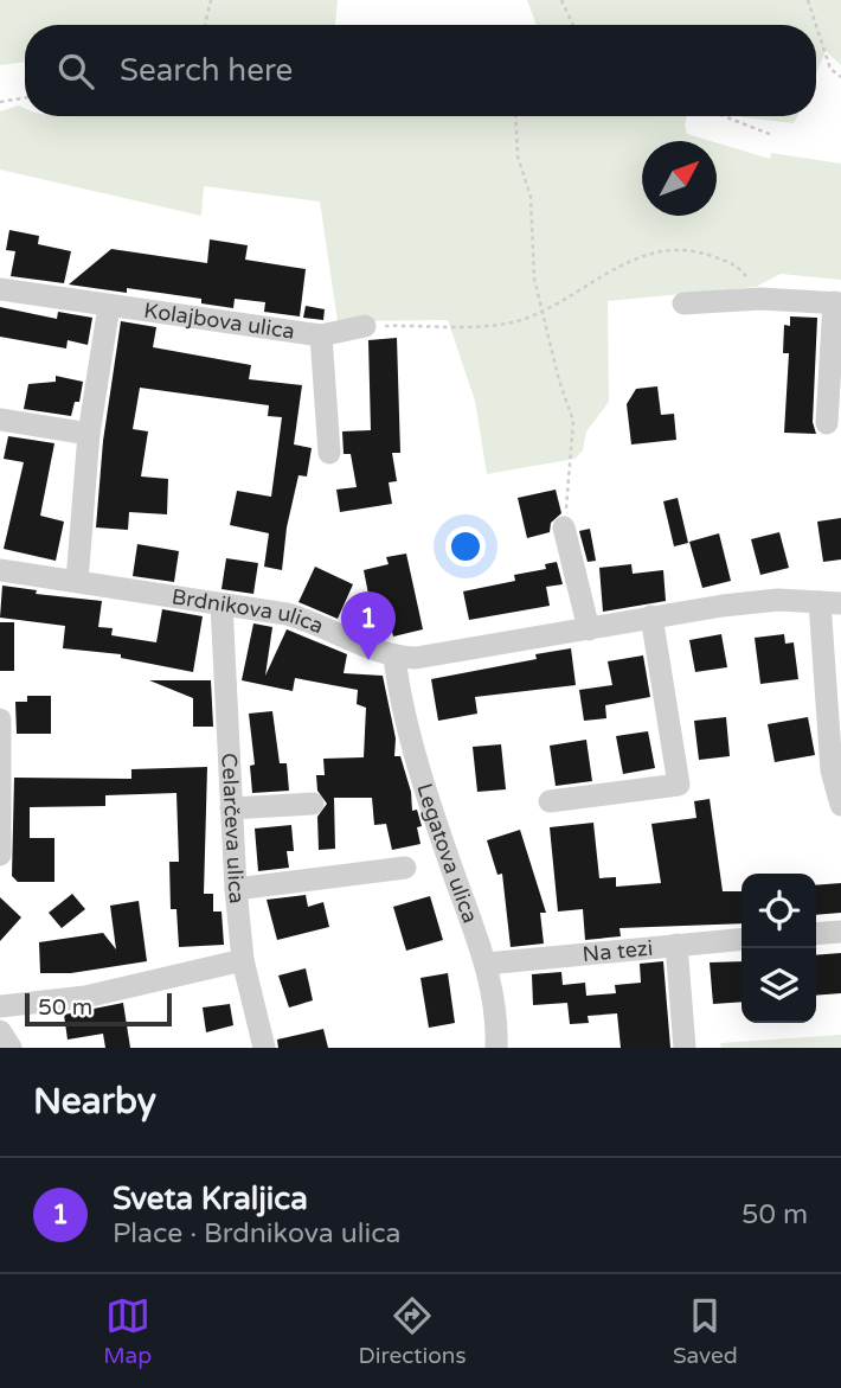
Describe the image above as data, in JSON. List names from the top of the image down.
{
  "streets": {
    "street": [
      "Kolajbova ulica",
      "Brdnikova ulica",
      "Celarčeva ulica",
      "Legatova ulica",
      "Na tezi"
    ]
  },
  "crossings": [
    ["Brdnikova ulica", "Celarčeva ulica"],
    ["Brdnikova ulica", "Legatova ulica"],
    ["Legatova ulica", "Na tezi"]
  ],
  "scale_bar": "50 m",
  "north": "top right",
  "page": {
    "search": "Search here",
    "pins": "1",
    "scale": "50 m",
    "heading": "Nearby",
    "list": [
      {
        "mark": "1",
        "name": "Sveta Kraljica",
        "note": "Place · Brdnikova ulica",
        "value": "50 m"
      }
    ],
    "nav": ["Map", "Directions", "Saved"]
  }
}
